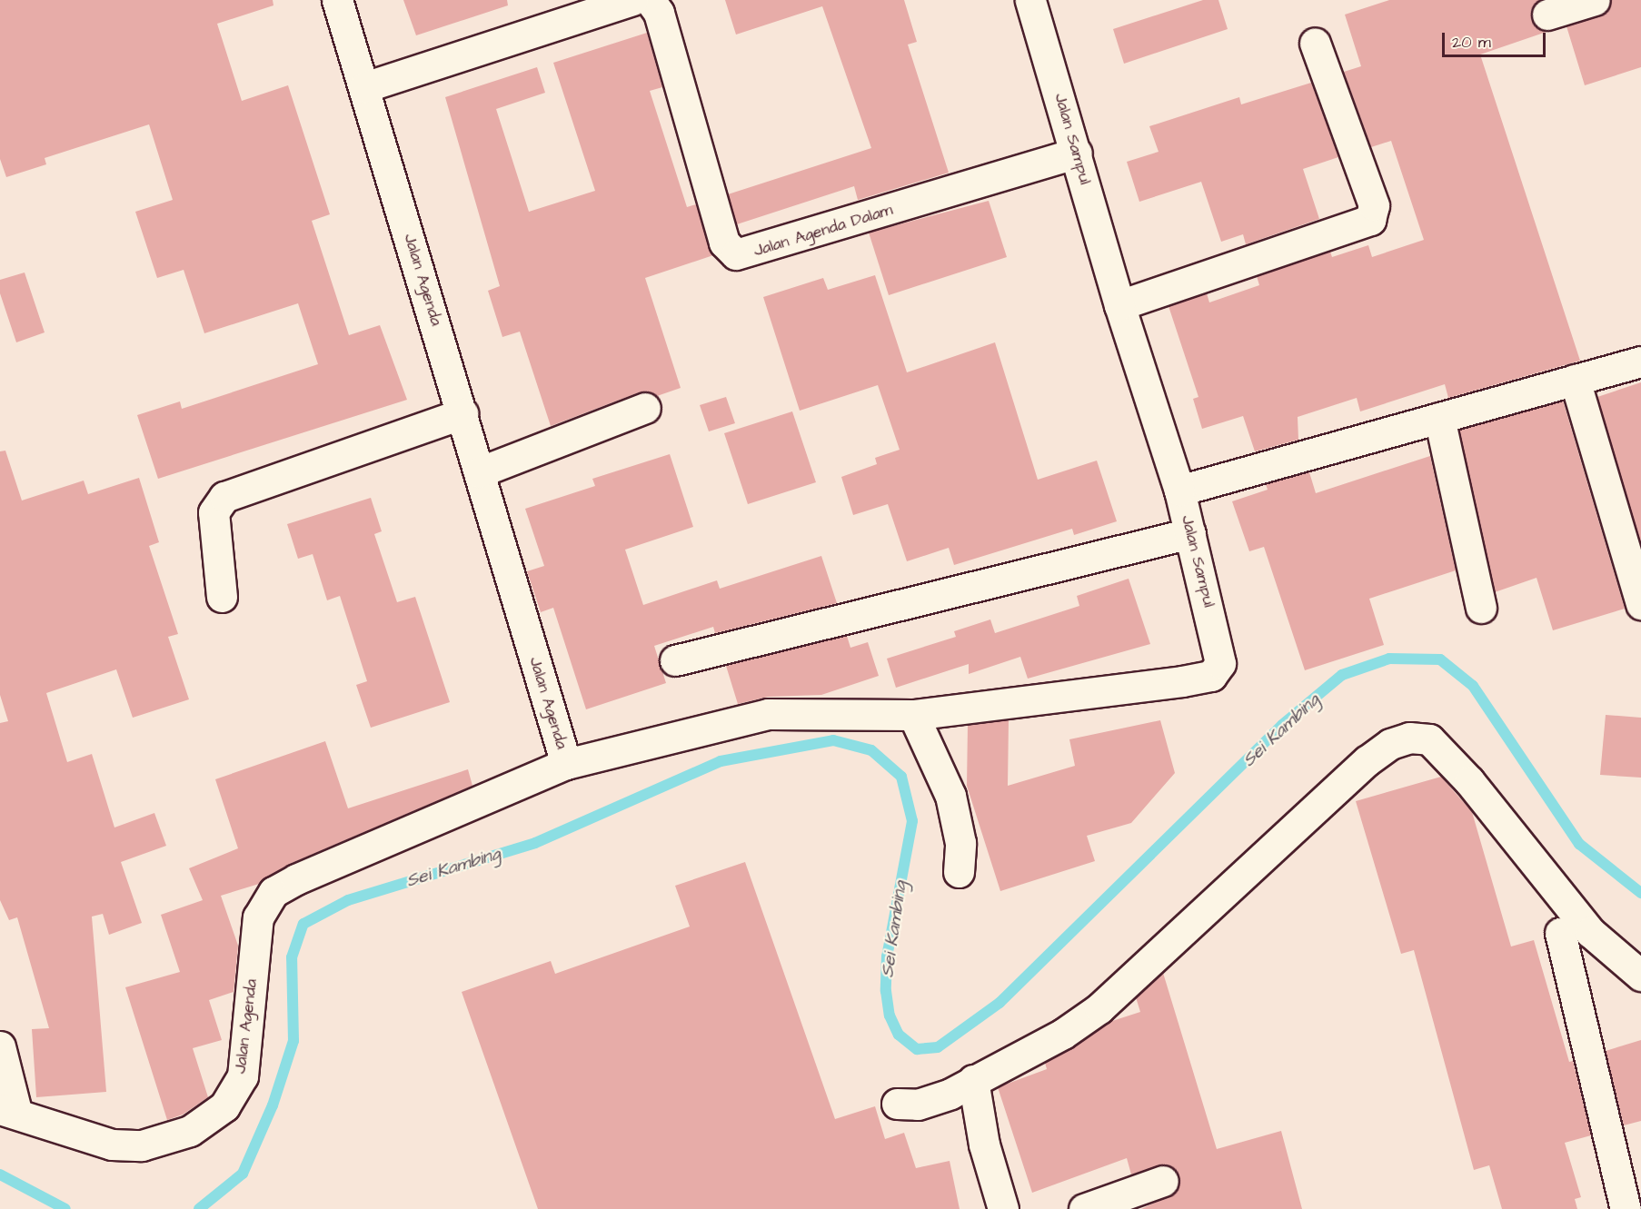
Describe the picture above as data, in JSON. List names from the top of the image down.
{
  "streets": {
    "street": ["Jalan Sampul", "Jalan Agenda Dalam", "Jalan Agenda"]
  },
  "crossings": [
    ["Jalan Sampul", "Jalan Agenda Dalam"],
    ["Jalan Sampul", "Jalan Agenda"]
  ],
  "water": ["Sei Kambing"],
  "scale_bar": "20 m"
}
